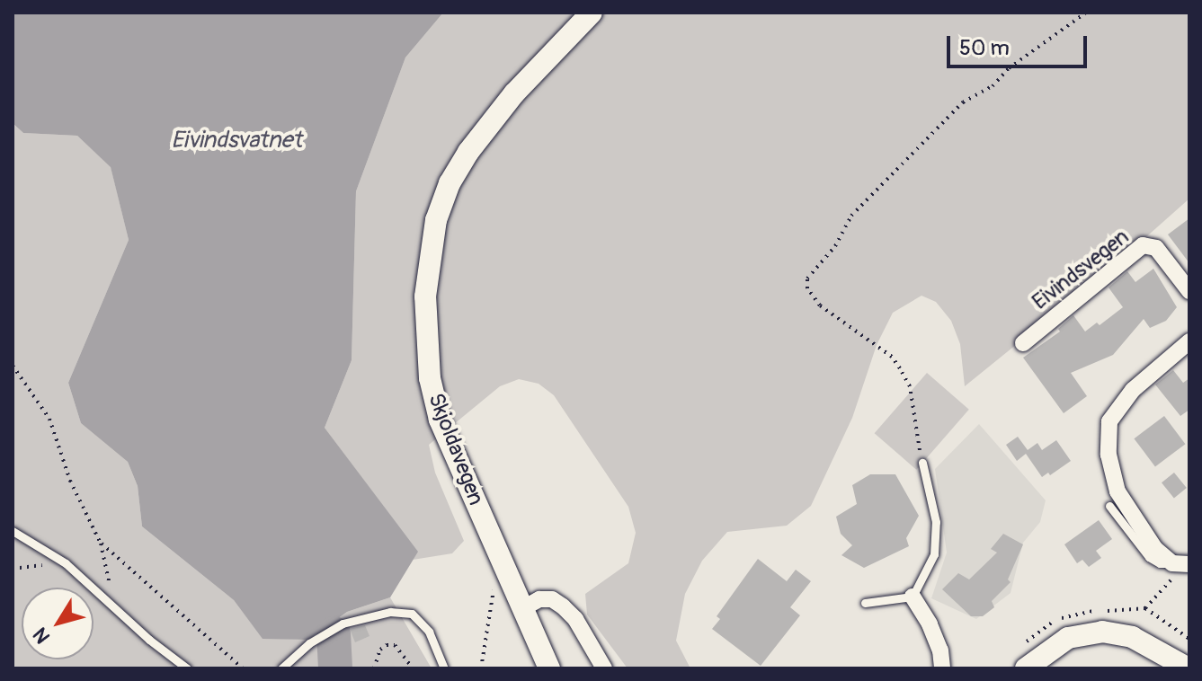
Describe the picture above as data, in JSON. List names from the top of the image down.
{
  "streets": {
    "main road": ["Skjoldavegen"],
    "street": ["Eivindsvegen"]
  },
  "water": ["Eivindsvatnet"],
  "scale_bar": "50 m",
  "north": "bottom left"
}
